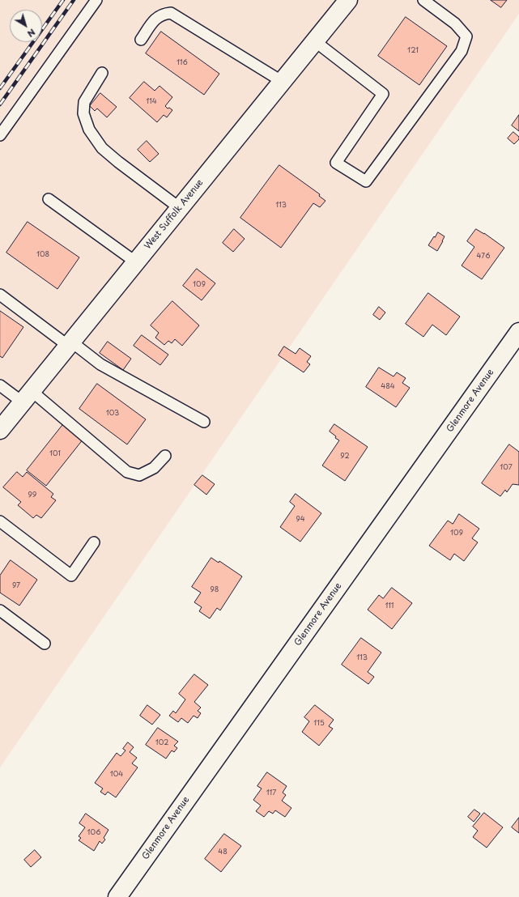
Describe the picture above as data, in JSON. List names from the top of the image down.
{
  "streets": {
    "street": ["West Suffolk Avenue", "Glenmore Avenue"]
  },
  "house_numbers": [
    "121",
    "116",
    "114",
    "113",
    "108",
    "476",
    "109",
    "484",
    "103",
    "101",
    "92",
    "107",
    "99",
    "94",
    "109",
    "97",
    "98",
    "111",
    "113",
    "115",
    "102",
    "104",
    "117",
    "106",
    "48"
  ],
  "north": "bottom right"
}
